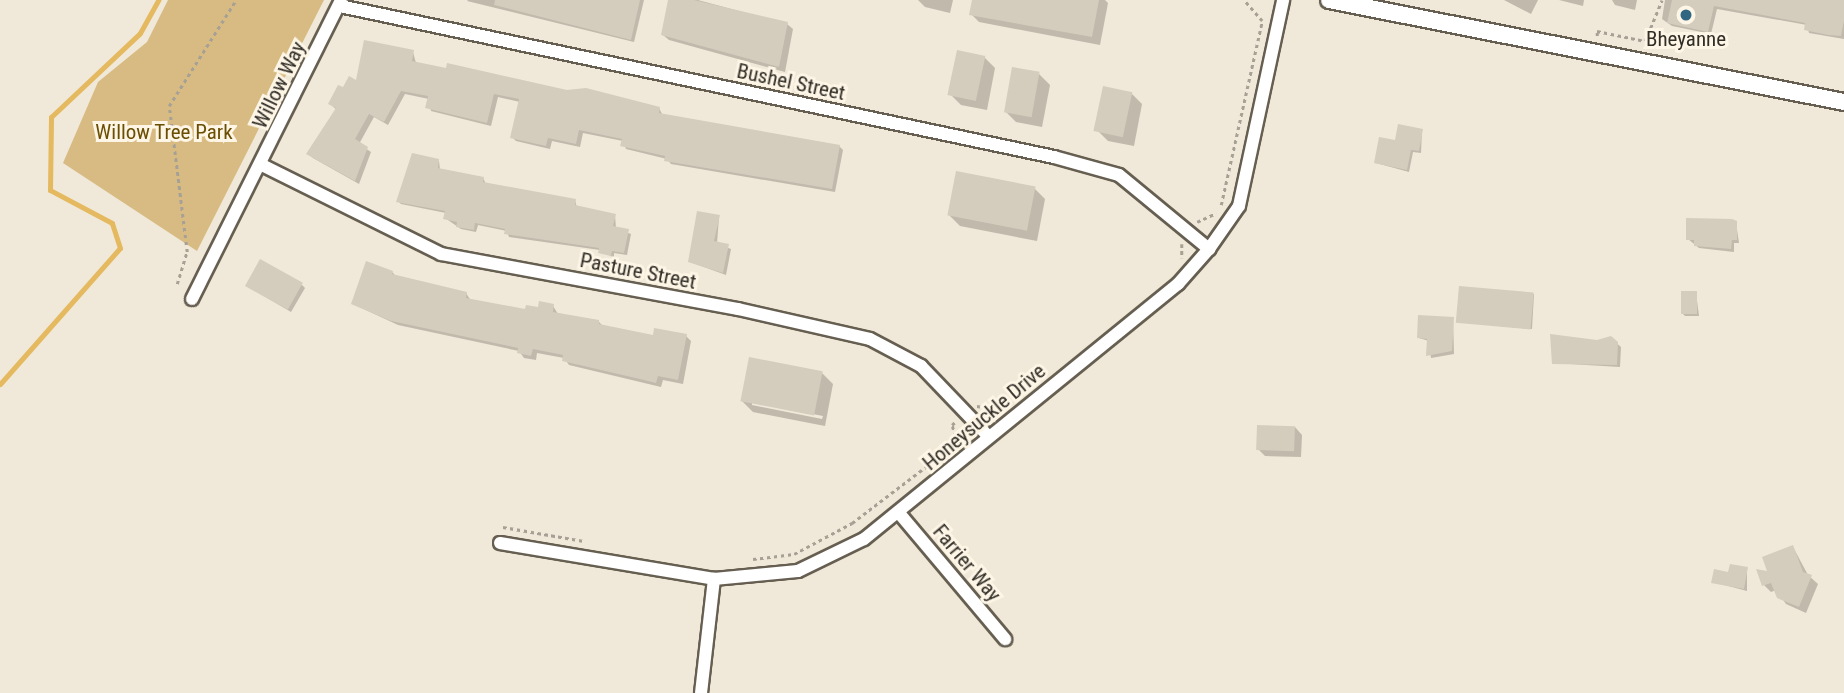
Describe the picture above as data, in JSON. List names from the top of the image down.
{
  "streets": {
    "street": [
      "Bushel Street",
      "Willow Way",
      "Pasture Street",
      "Honeysuckle Drive",
      "Farrier Way"
    ]
  },
  "crossings": [
    ["Bushel Street", "Willow Way"],
    ["Bushel Street", "Honeysuckle Drive"],
    ["Willow Way", "Pasture Street"],
    ["Pasture Street", "Honeysuckle Drive"],
    ["Honeysuckle Drive", "Farrier Way"]
  ],
  "parks": ["Willow Tree Park"],
  "places": ["Bheyanne"]
}
